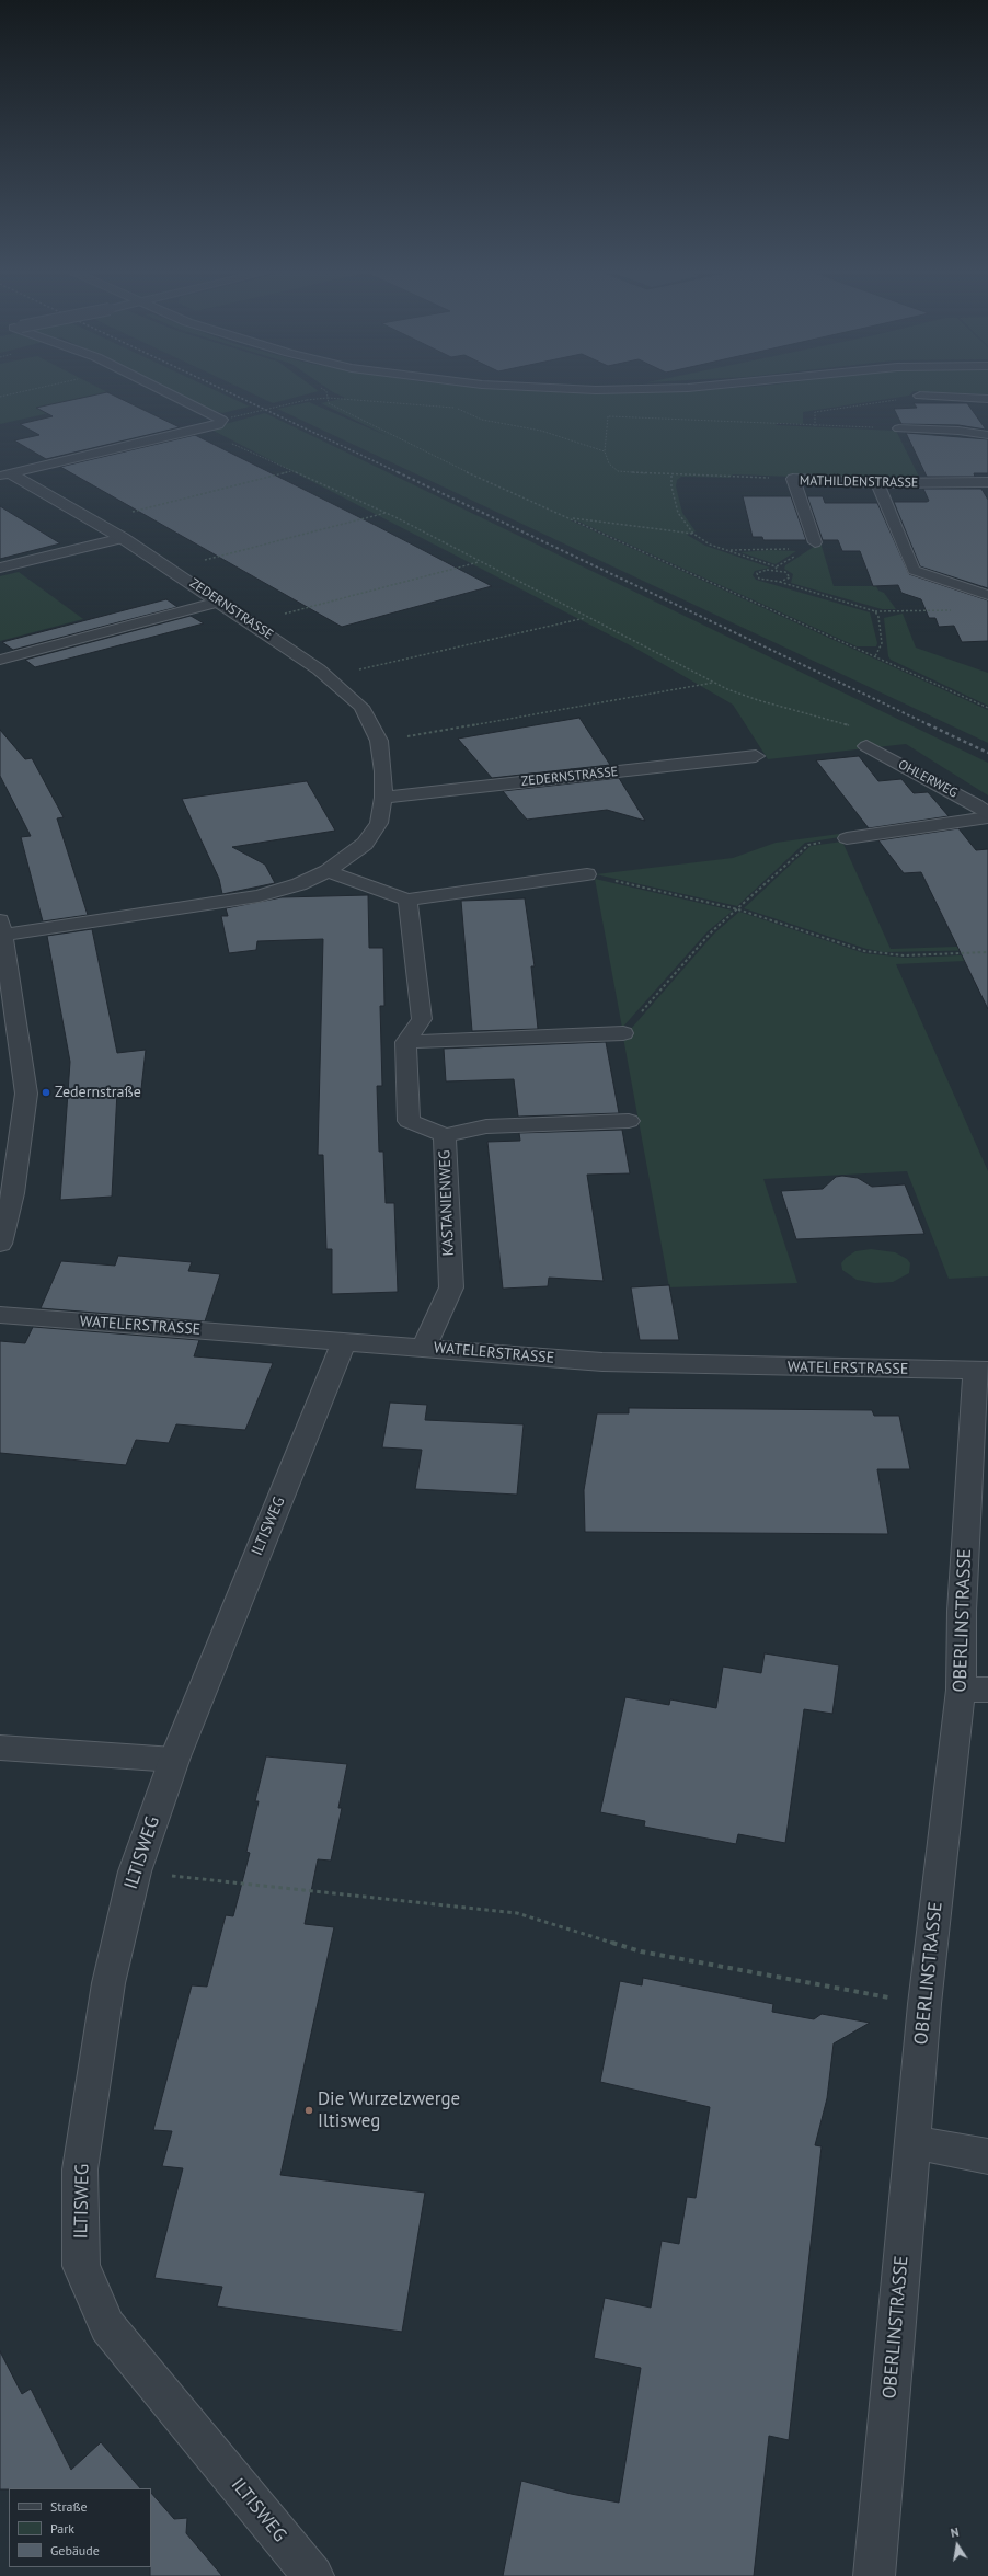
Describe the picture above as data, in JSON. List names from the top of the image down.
{
  "streets": {
    "street": [
      "MATHILDENSTRASSE",
      "ZEDERNSTRASSE",
      "OHLERWEG",
      "KASTANIENWEG",
      "WATELERSTRASSE",
      "ILTISWEG",
      "OBERLINSTRASSE"
    ]
  },
  "crossings": [
    ["KASTANIENWEG", "WATELERSTRASSE"],
    ["WATELERSTRASSE", "ILTISWEG"],
    ["WATELERSTRASSE", "OBERLINSTRASSE"]
  ],
  "places": ["Zedernstraße", "Die Wurzelzwerge Iltisweg"],
  "legend": ["Straße", "Park", "Gebäude"],
  "north": "top"
}
